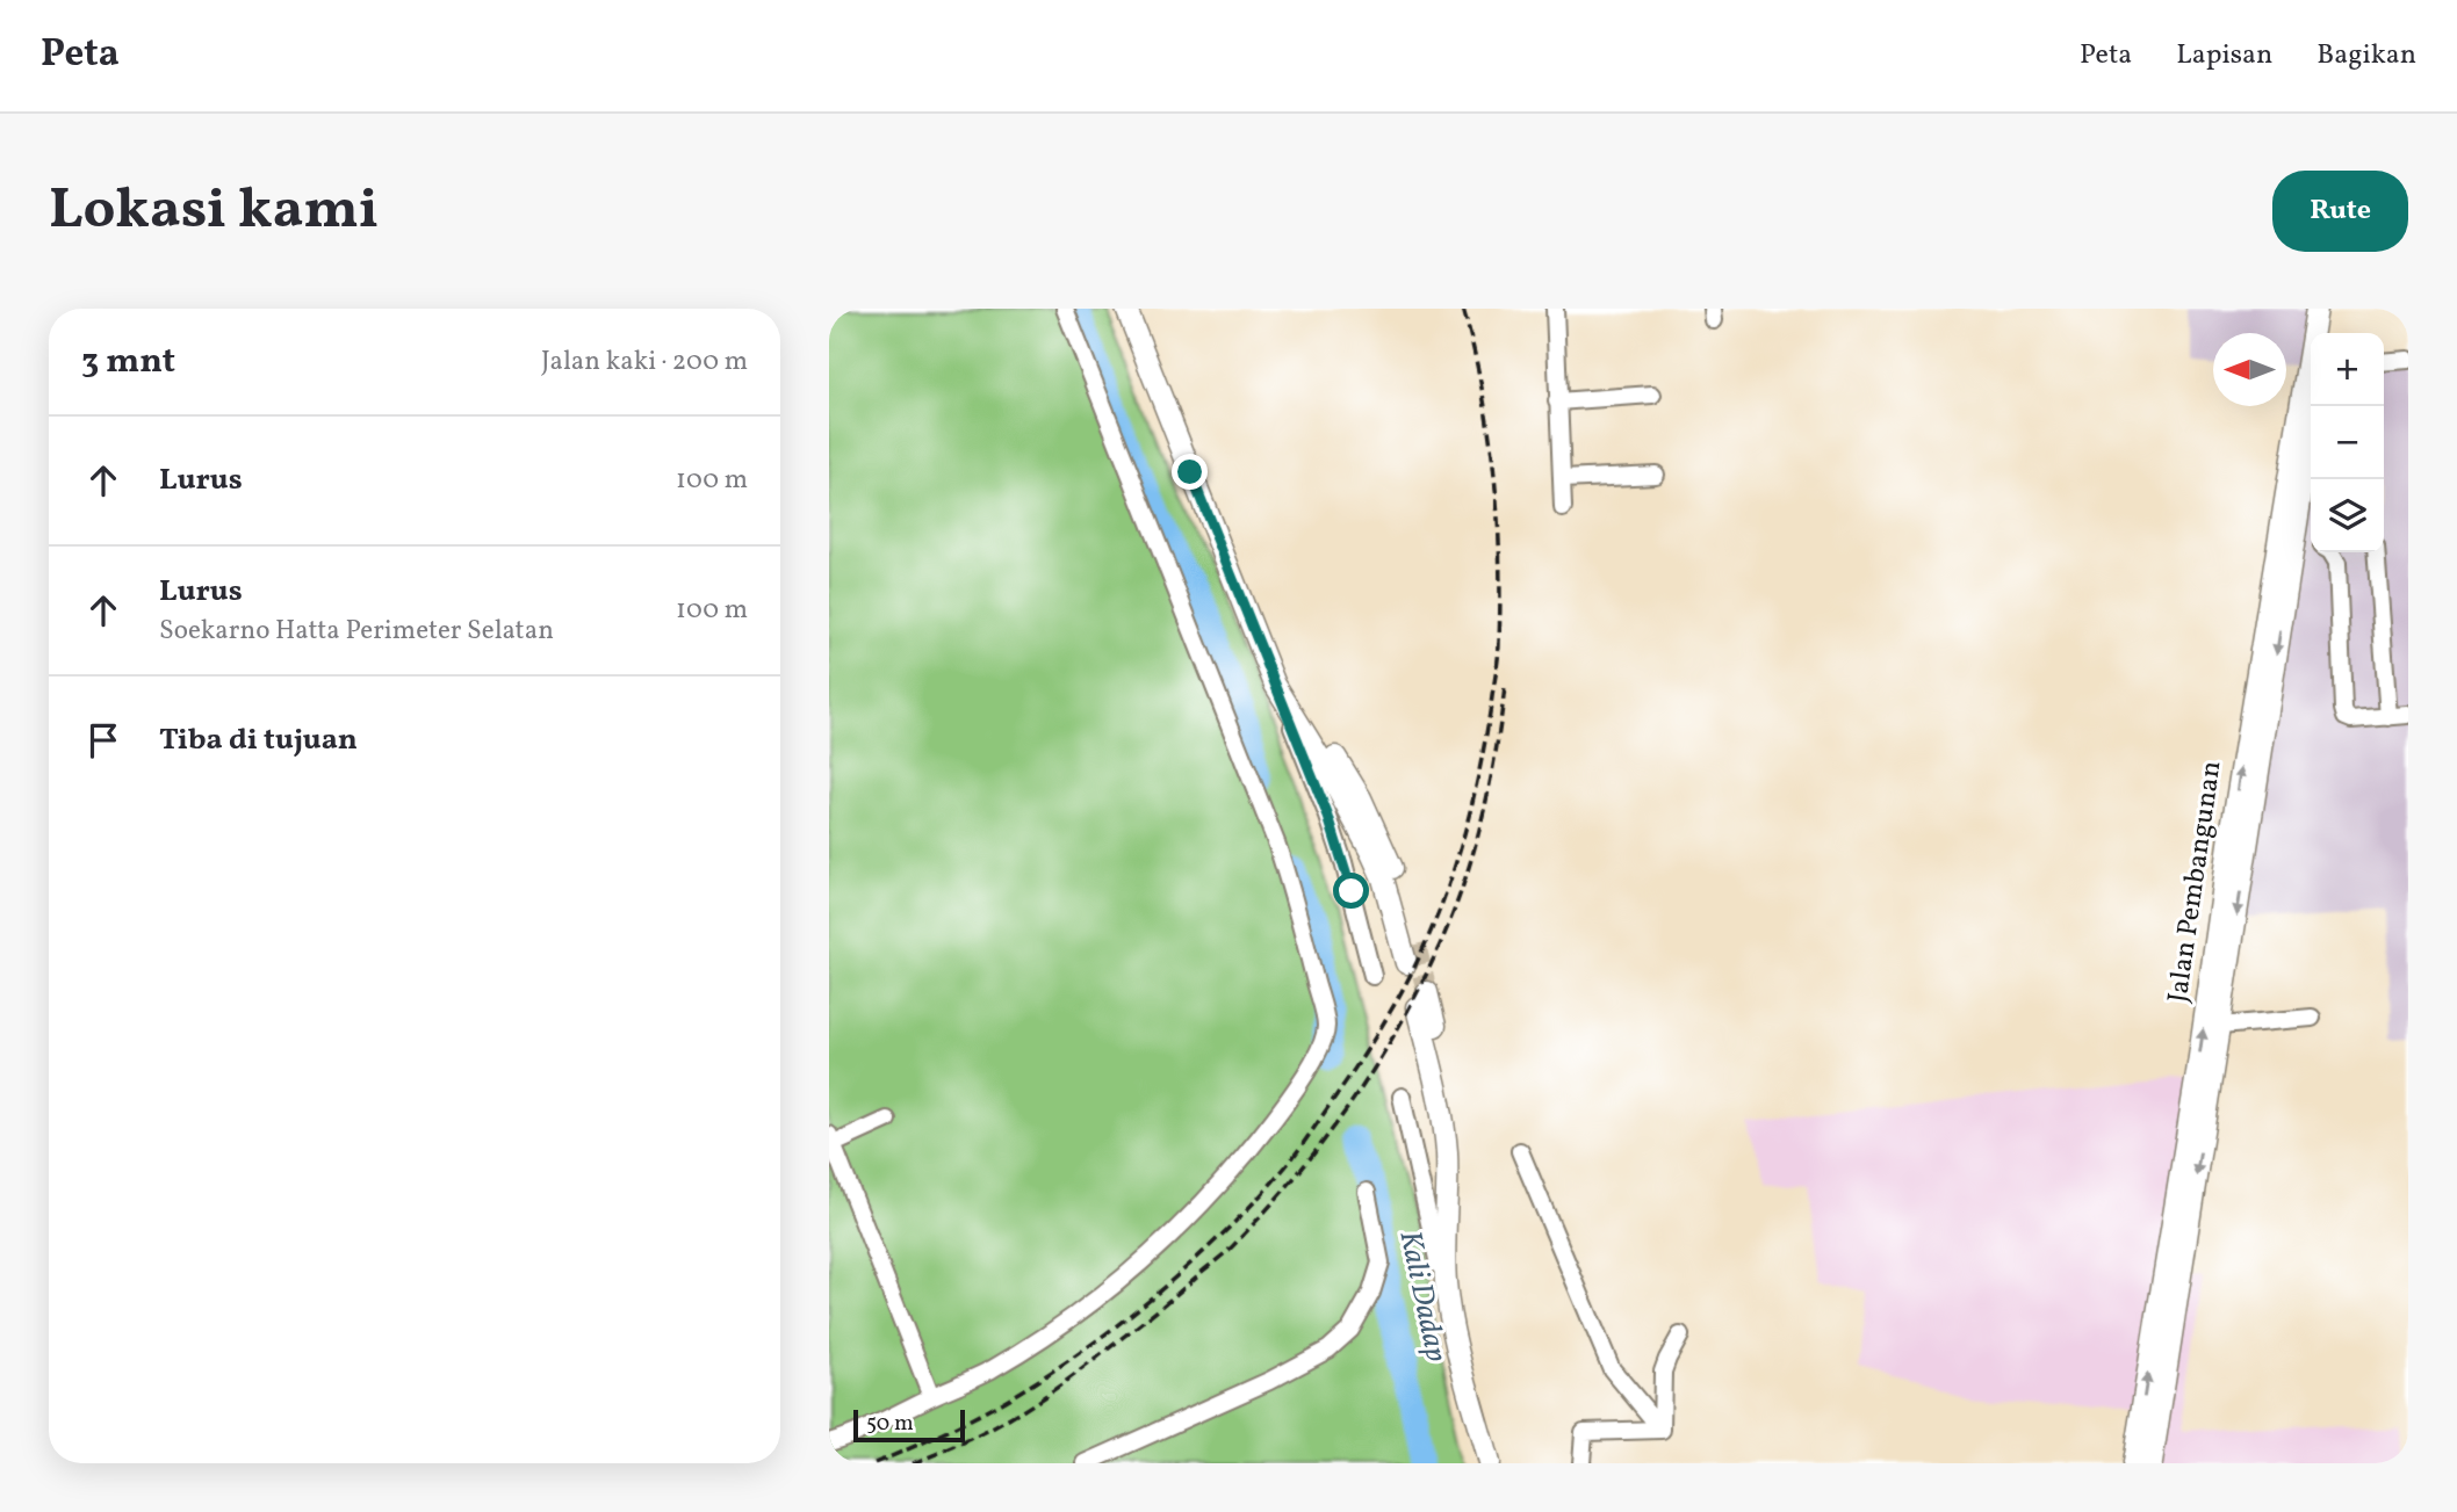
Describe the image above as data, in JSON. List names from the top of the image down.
{
  "streets": {
    "main road": ["Jalan Pembangunan"]
  },
  "water": ["Kali Dadap"],
  "scale_bar": "50 m",
  "north": "left",
  "page": {
    "header": "Peta",
    "nav": ["Peta", "Lapisan", "Bagikan"],
    "buttons": "Rute",
    "title": "Lokasi kami",
    "heading": ["3 mnt", "Jalan kaki · 200 m"],
    "map_buttons": ["+", "−"],
    "list": [
      ["Lurus", "100 m"],
      ["Lurus", "Soekarno Hatta Perimeter Selatan", "100 m"],
      "Tiba di tujuan"
    ],
    "scale": "50 m"
  }
}
